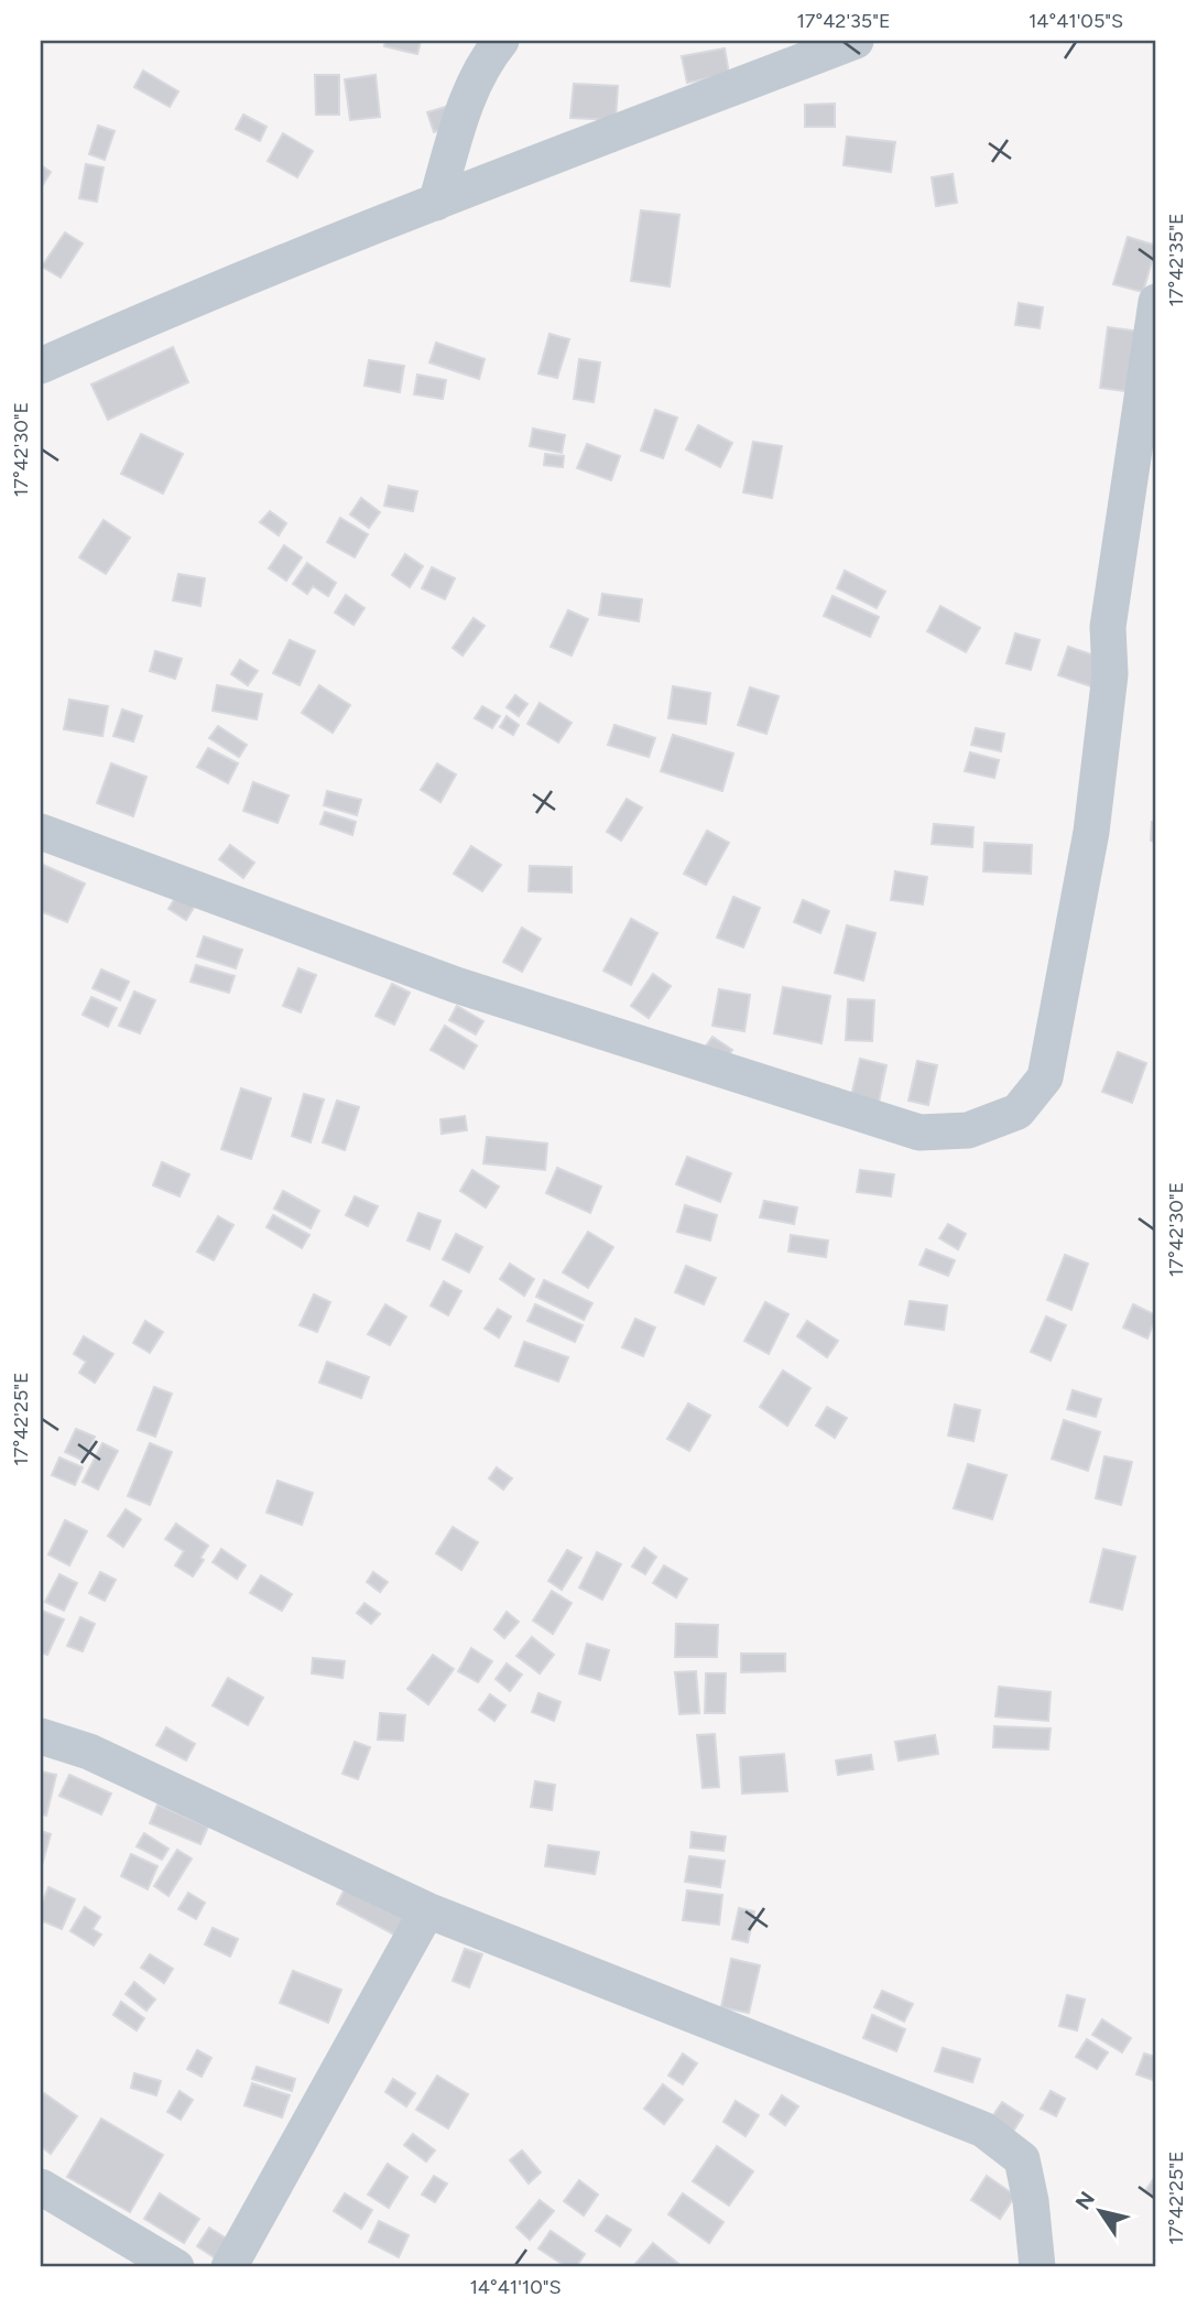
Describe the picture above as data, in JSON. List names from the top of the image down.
{
  "north": "top left",
  "coordinates": [
    "17°42'35\"E",
    "14°41'05\"S",
    "17°42'30\"E",
    "17°42'25\"E",
    "14°41'10\"S"
  ]
}
